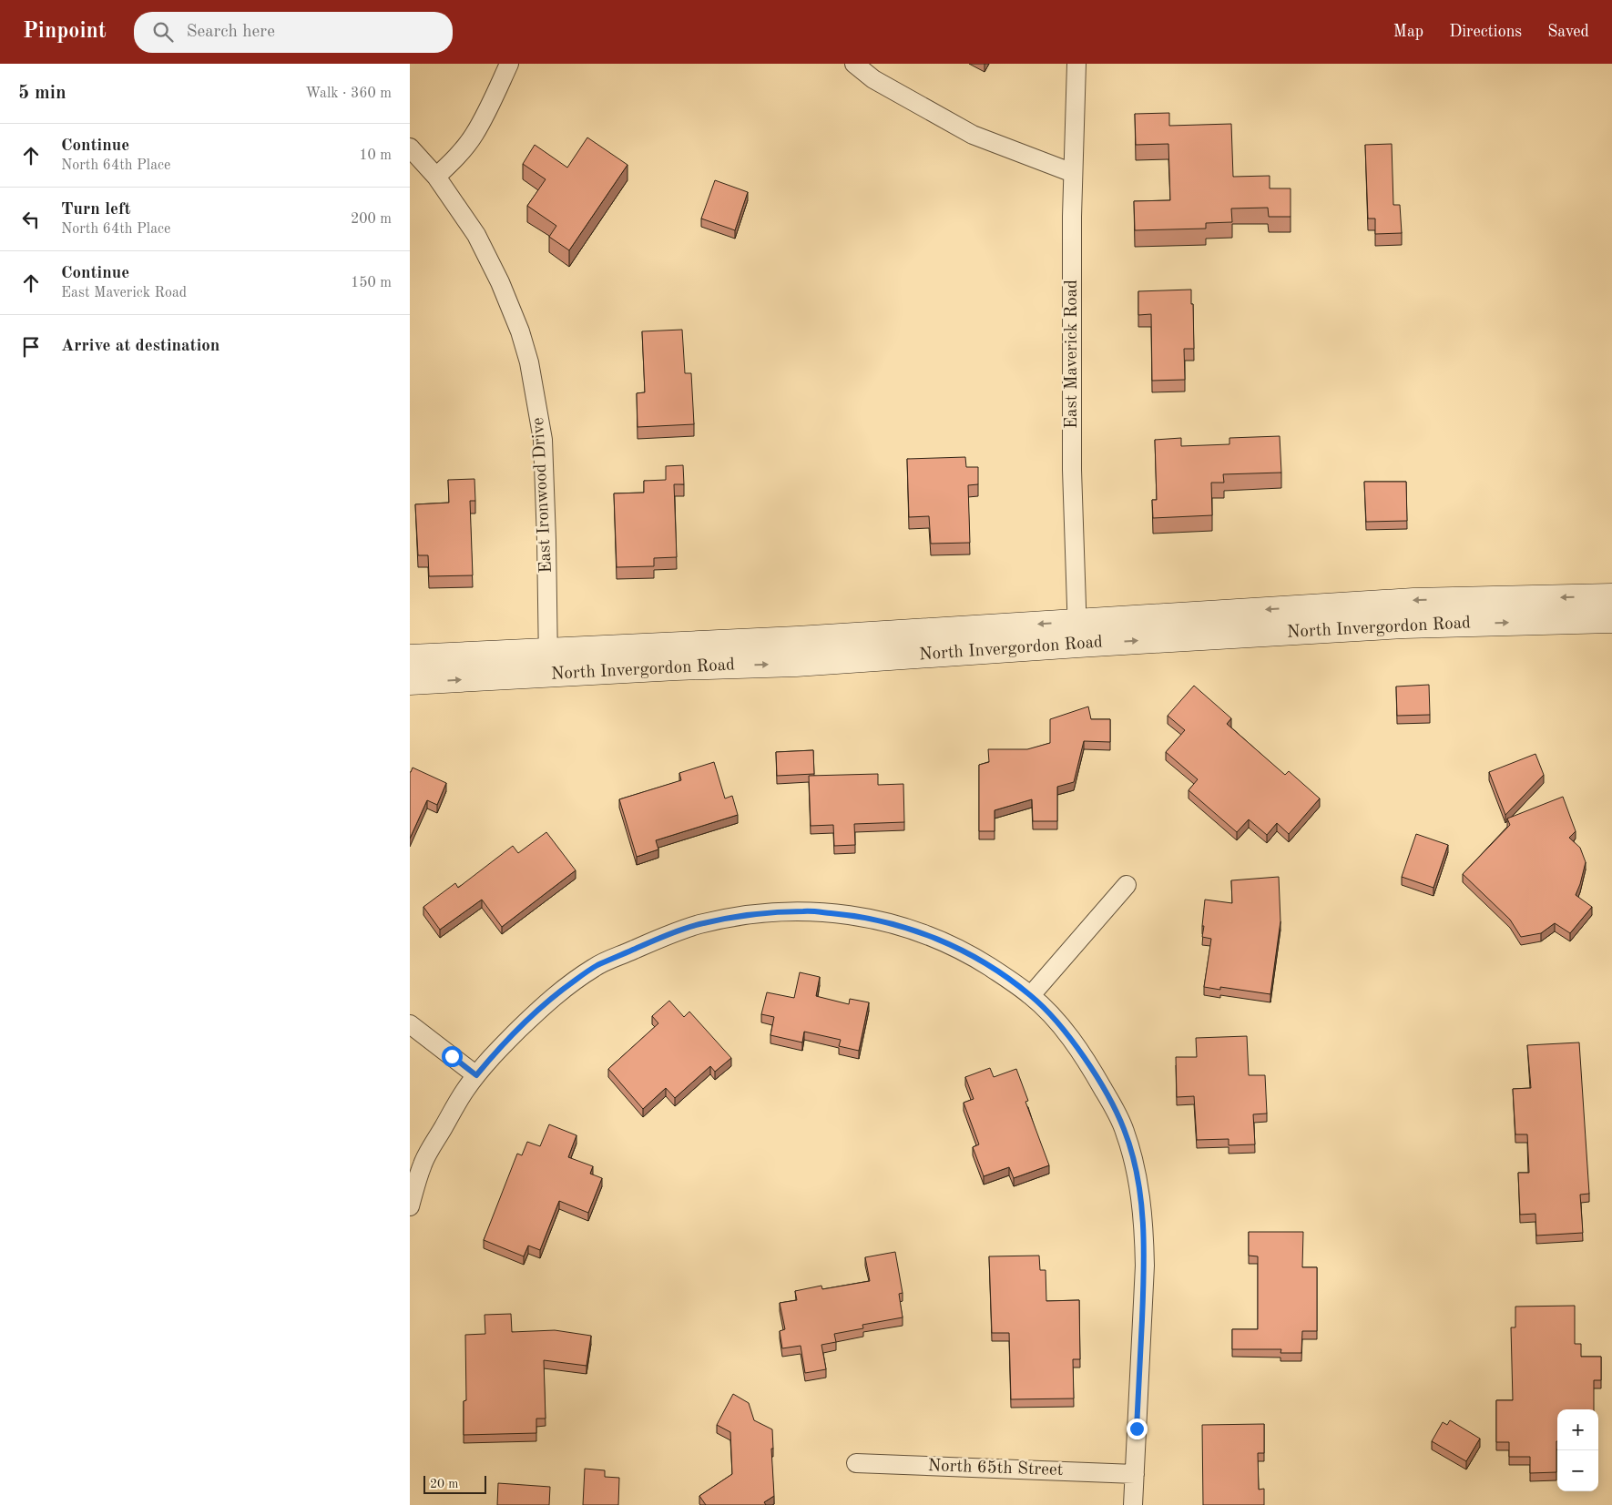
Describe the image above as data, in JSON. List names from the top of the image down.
{
  "streets": {
    "street": [
      "East Maverick Road",
      "East Ironwood Drive",
      "North Invergordon Road",
      "North 65th Street"
    ]
  },
  "crossings": [
    ["East Maverick Road", "North Invergordon Road"],
    ["East Ironwood Drive", "North Invergordon Road"]
  ],
  "scale_bar": "20 m",
  "page": {
    "header": "Pinpoint",
    "search": "Search here",
    "nav": ["Map", "Directions", "Saved"],
    "heading": ["5 min", "Walk · 360 m"],
    "list": [
      ["Continue", "North 64th Place", "10 m"],
      ["Turn left", "North 64th Place", "200 m"],
      ["Continue", "East Maverick Road", "150 m"],
      "Arrive at destination"
    ],
    "map_buttons": ["+", "−"],
    "scale": "20 m"
  }
}
